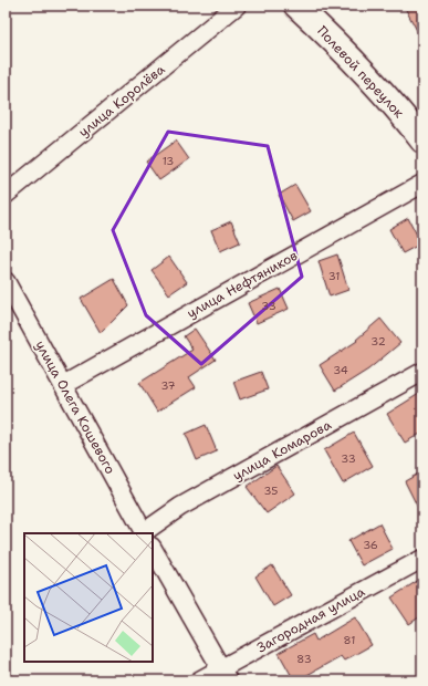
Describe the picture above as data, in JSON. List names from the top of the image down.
{
  "streets": {
    "street": [
      "Полевой переулок",
      "улица Королёва",
      "улица Нефтяников",
      "улица Олега Кошевого",
      "улица Комарова",
      "Загородная улица"
    ]
  },
  "crossings": [
    ["улица Нефтяников", "улица Олега Кошевого"],
    ["улица Олега Кошевого", "Загородная улица"]
  ],
  "house_numbers": [
    "13",
    "31",
    "33",
    "32",
    "34",
    "37",
    "33",
    "35",
    "36",
    "81",
    "83"
  ]
}
